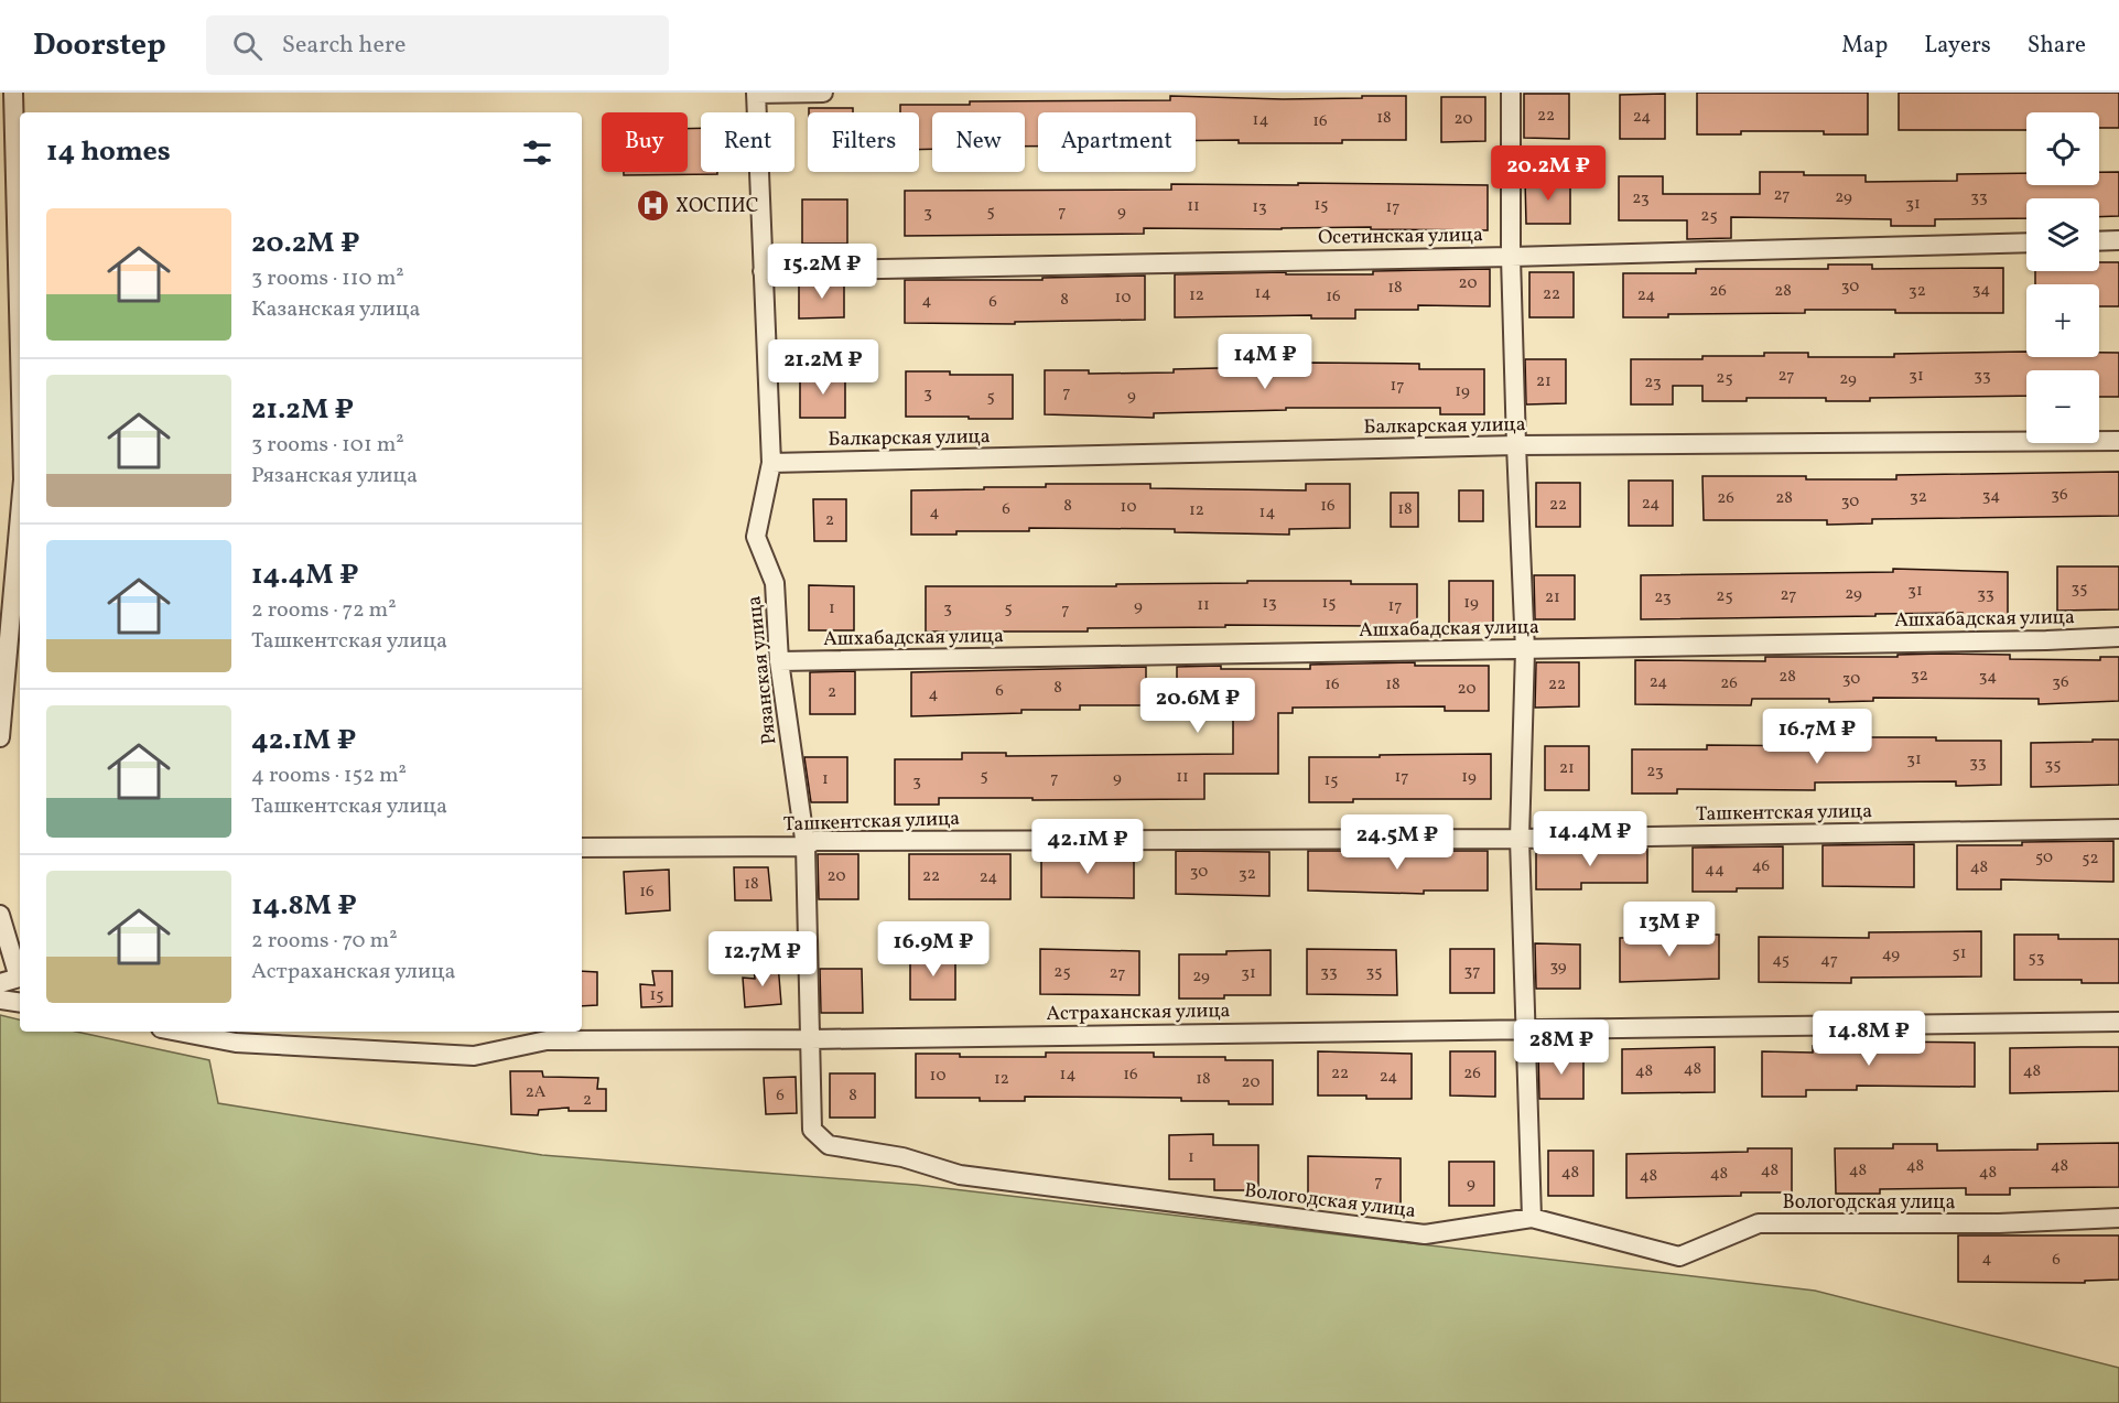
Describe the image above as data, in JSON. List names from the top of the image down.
{
  "streets": {
    "street": [
      "Осетинская улица",
      "Балкарская улица",
      "Ашхабадская улица",
      "Рязанская улица",
      "Ташкентская улица",
      "Астраханская улица",
      "Вологодская улица"
    ]
  },
  "crossings": [
    ["Осетинская улица", "Рязанская улица"],
    ["Балкарская улица", "Рязанская улица"],
    ["Ашхабадская улица", "Рязанская улица"],
    ["Рязанская улица", "Ташкентская улица"],
    ["Рязанская улица", "Астраханская улица"],
    ["Рязанская улица", "Вологодская улица"]
  ],
  "places": {
    "hospital": ["ХОСПИС"]
  },
  "house_numbers": [
    "22",
    "24",
    "18",
    "20",
    "14",
    "16",
    "27",
    "29",
    "33",
    "23",
    "31",
    "15",
    "11",
    "13",
    "17",
    "5",
    "7",
    "9",
    "3",
    "25",
    "20",
    "30",
    "18",
    "34",
    "26",
    "28",
    "32",
    "14",
    "22",
    "12",
    "24",
    "16",
    "10",
    "8",
    "4",
    "6",
    "27",
    "31",
    "33",
    "25",
    "29",
    "21",
    "23",
    "17",
    "19",
    "7",
    "3",
    "9",
    "5",
    "36",
    "34",
    "32",
    "26",
    "28",
    "30",
    "24",
    "22",
    "8",
    "16",
    "10",
    "6",
    "18",
    "12",
    "4",
    "14",
    "2",
    "35",
    "31",
    "29",
    "33",
    "27",
    "25",
    "21",
    "23",
    "13",
    "15",
    "19",
    "11",
    "9",
    "17",
    "1",
    "3",
    "5",
    "7",
    "32",
    "28",
    "34",
    "30",
    "24",
    "36",
    "26",
    "16",
    "18",
    "22",
    "8",
    "20",
    "6",
    "2",
    "4",
    "31",
    "33",
    "35",
    "21",
    "23",
    "5",
    "11",
    "17",
    "19",
    "7",
    "9",
    "1",
    "15",
    "3",
    "50",
    "52",
    "46",
    "48",
    "44",
    "30",
    "32",
    "20",
    "22",
    "24",
    "18",
    "16",
    "51",
    "49",
    "53",
    "45",
    "47",
    "39",
    "37",
    "25",
    "33",
    "35",
    "27",
    "31",
    "29",
    "15",
    "48",
    "48",
    "48",
    "22",
    "26",
    "14",
    "16",
    "10",
    "24",
    "12",
    "18",
    "20",
    "2А",
    "6",
    "8",
    "2",
    "1",
    "48",
    "48",
    "48",
    "48",
    "48",
    "48",
    "48",
    "48",
    "7",
    "9",
    "4",
    "6"
  ],
  "page": {
    "header": "Doorstep",
    "search": "Search here",
    "nav": ["Map", "Layers", "Share"],
    "map_buttons": ["+", "−"],
    "chip": [
      "Buy",
      "Rent",
      "Filters",
      "New",
      "Apartment"
    ],
    "heading": "14 homes",
    "price": [
      "20.2M ₽",
      "15.2M ₽",
      "14M ₽",
      "21.2M ₽",
      "20.6M ₽",
      "16.7M ₽",
      "14.4M ₽",
      "24.5M ₽",
      "42.1M ₽",
      "13M ₽",
      "16.9M ₽",
      "12.7M ₽",
      "14.8M ₽",
      "28M ₽"
    ],
    "list": [
      {
        "name": "20.2M ₽",
        "note": "3 rooms · 110 m² · Казанская улица"
      },
      {
        "name": "21.2M ₽",
        "note": "3 rooms · 101 m² · Рязанская улица"
      },
      {
        "name": "14.4M ₽",
        "note": "2 rooms · 72 m² · Ташкентская улица"
      },
      {
        "name": "42.1M ₽",
        "note": "4 rooms · 152 m² · Ташкентская улица"
      },
      {
        "name": "14.8M ₽",
        "note": "2 rooms · 70 m² · Астраханская улица"
      }
    ]
  }
}
